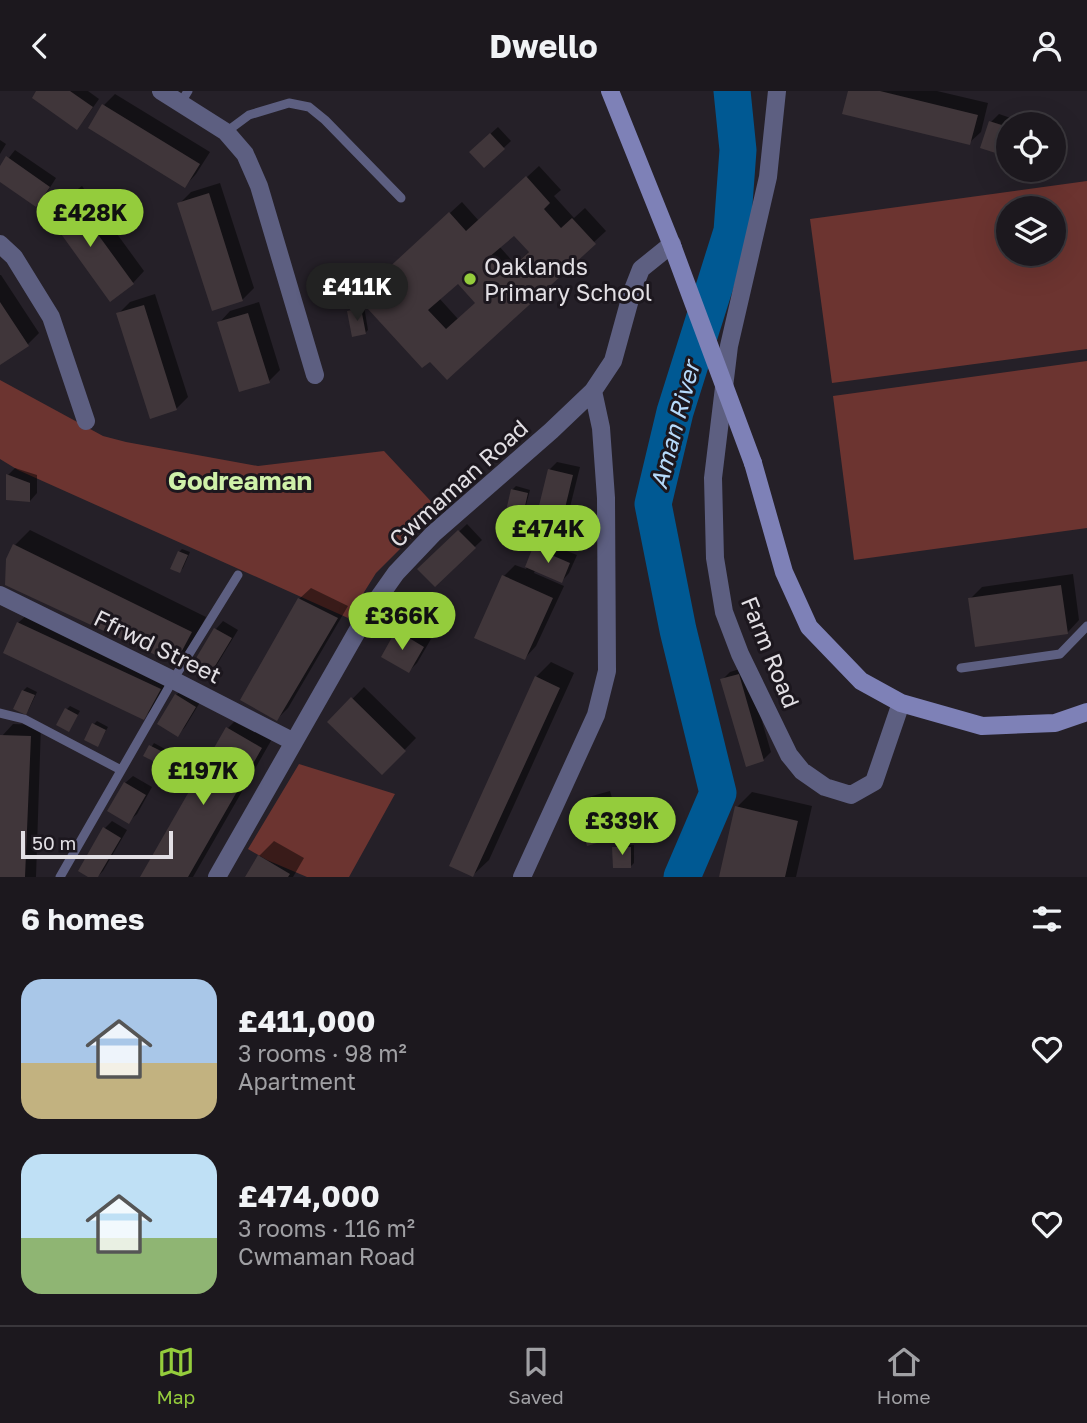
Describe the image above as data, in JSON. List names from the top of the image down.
{
  "streets": {
    "street": ["Cwmaman Road", "Ffrwd Street", "Farm Road"]
  },
  "crossings": [
    ["Cwmaman Road", "Ffrwd Street"]
  ],
  "districts": ["Godreaman"],
  "water": ["Aman River"],
  "places": ["Oaklands Primary School"],
  "scale_bar": "50 m",
  "page": {
    "header": "Dwello",
    "price": [
      "£428K",
      "£411K",
      "£474K",
      "£366K",
      "£197K",
      "£339K"
    ],
    "scale": "50 m",
    "heading": "6 homes",
    "list": [
      {
        "name": "£411,000",
        "note": "3 rooms · 98 m² · Apartment"
      },
      {
        "name": "£474,000",
        "note": "3 rooms · 116 m² · Cwmaman Road"
      }
    ],
    "tabs": ["Map", "Saved", "Home"]
  }
}
